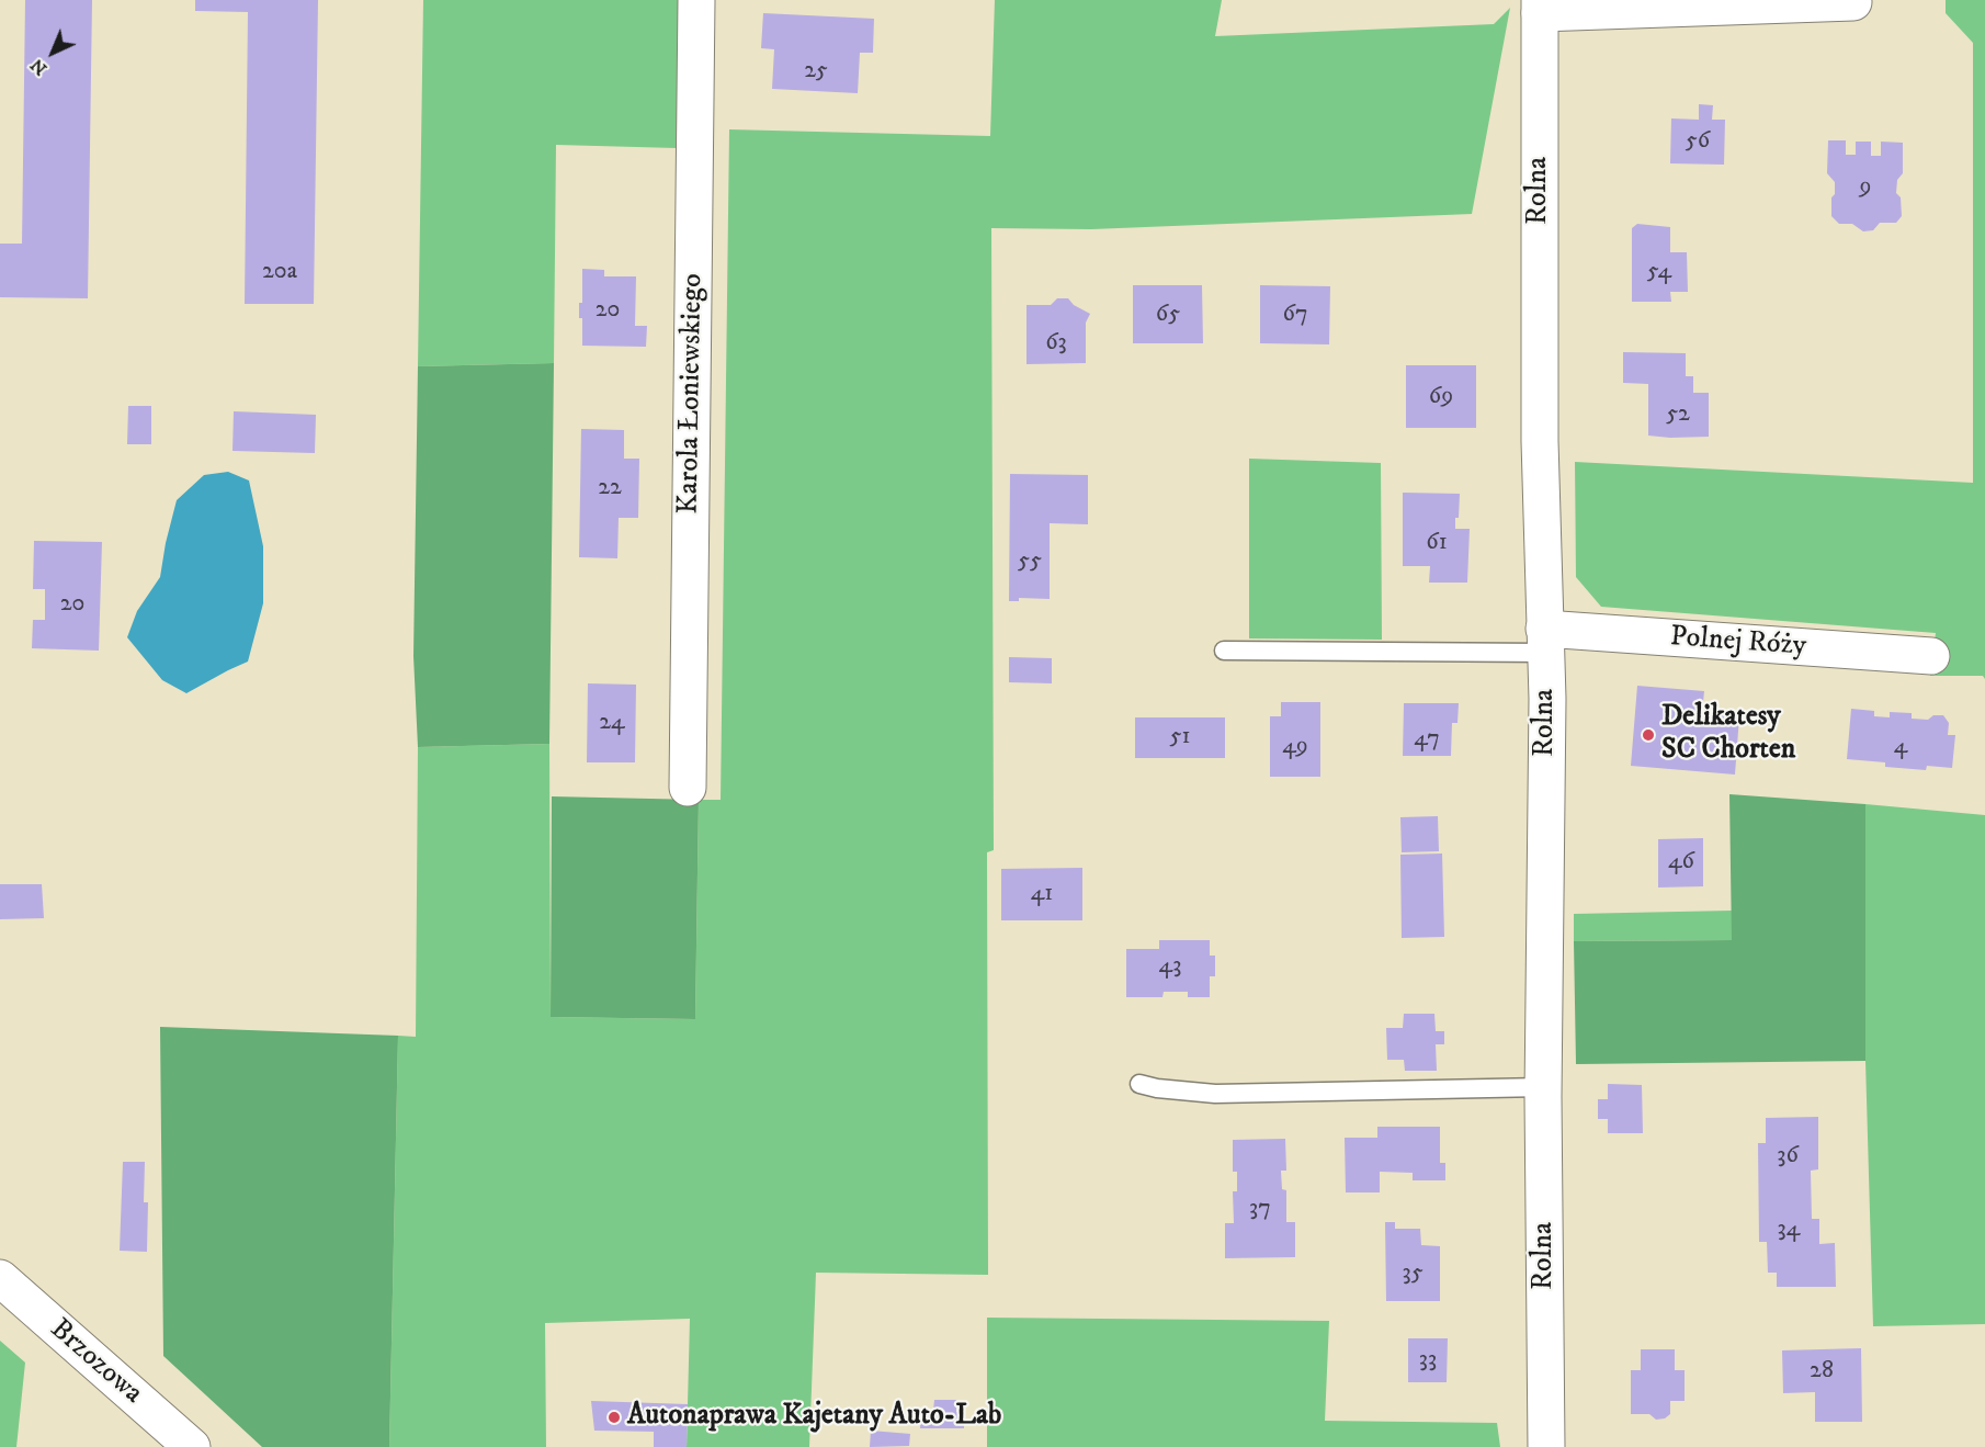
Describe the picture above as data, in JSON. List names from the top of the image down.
{
  "streets": {
    "street": [
      "Rolna",
      "Karola Łoniewskiego",
      "Polnej Róży",
      "Brzozowa"
    ]
  },
  "crossings": [
    ["Rolna", "Polnej Róży"]
  ],
  "places": ["Delikatesy SC Chorten", "Autonaprawa Kajetany Auto-Lab"],
  "house_numbers": [
    "25",
    "56",
    "9",
    "20a",
    "54",
    "20",
    "65",
    "67",
    "63",
    "69",
    "52",
    "22",
    "61",
    "55",
    "20",
    "24",
    "51",
    "47",
    "49",
    "4",
    "46",
    "41",
    "43",
    "36",
    "37",
    "34",
    "35",
    "33",
    "28"
  ],
  "north": "bottom left"
}
